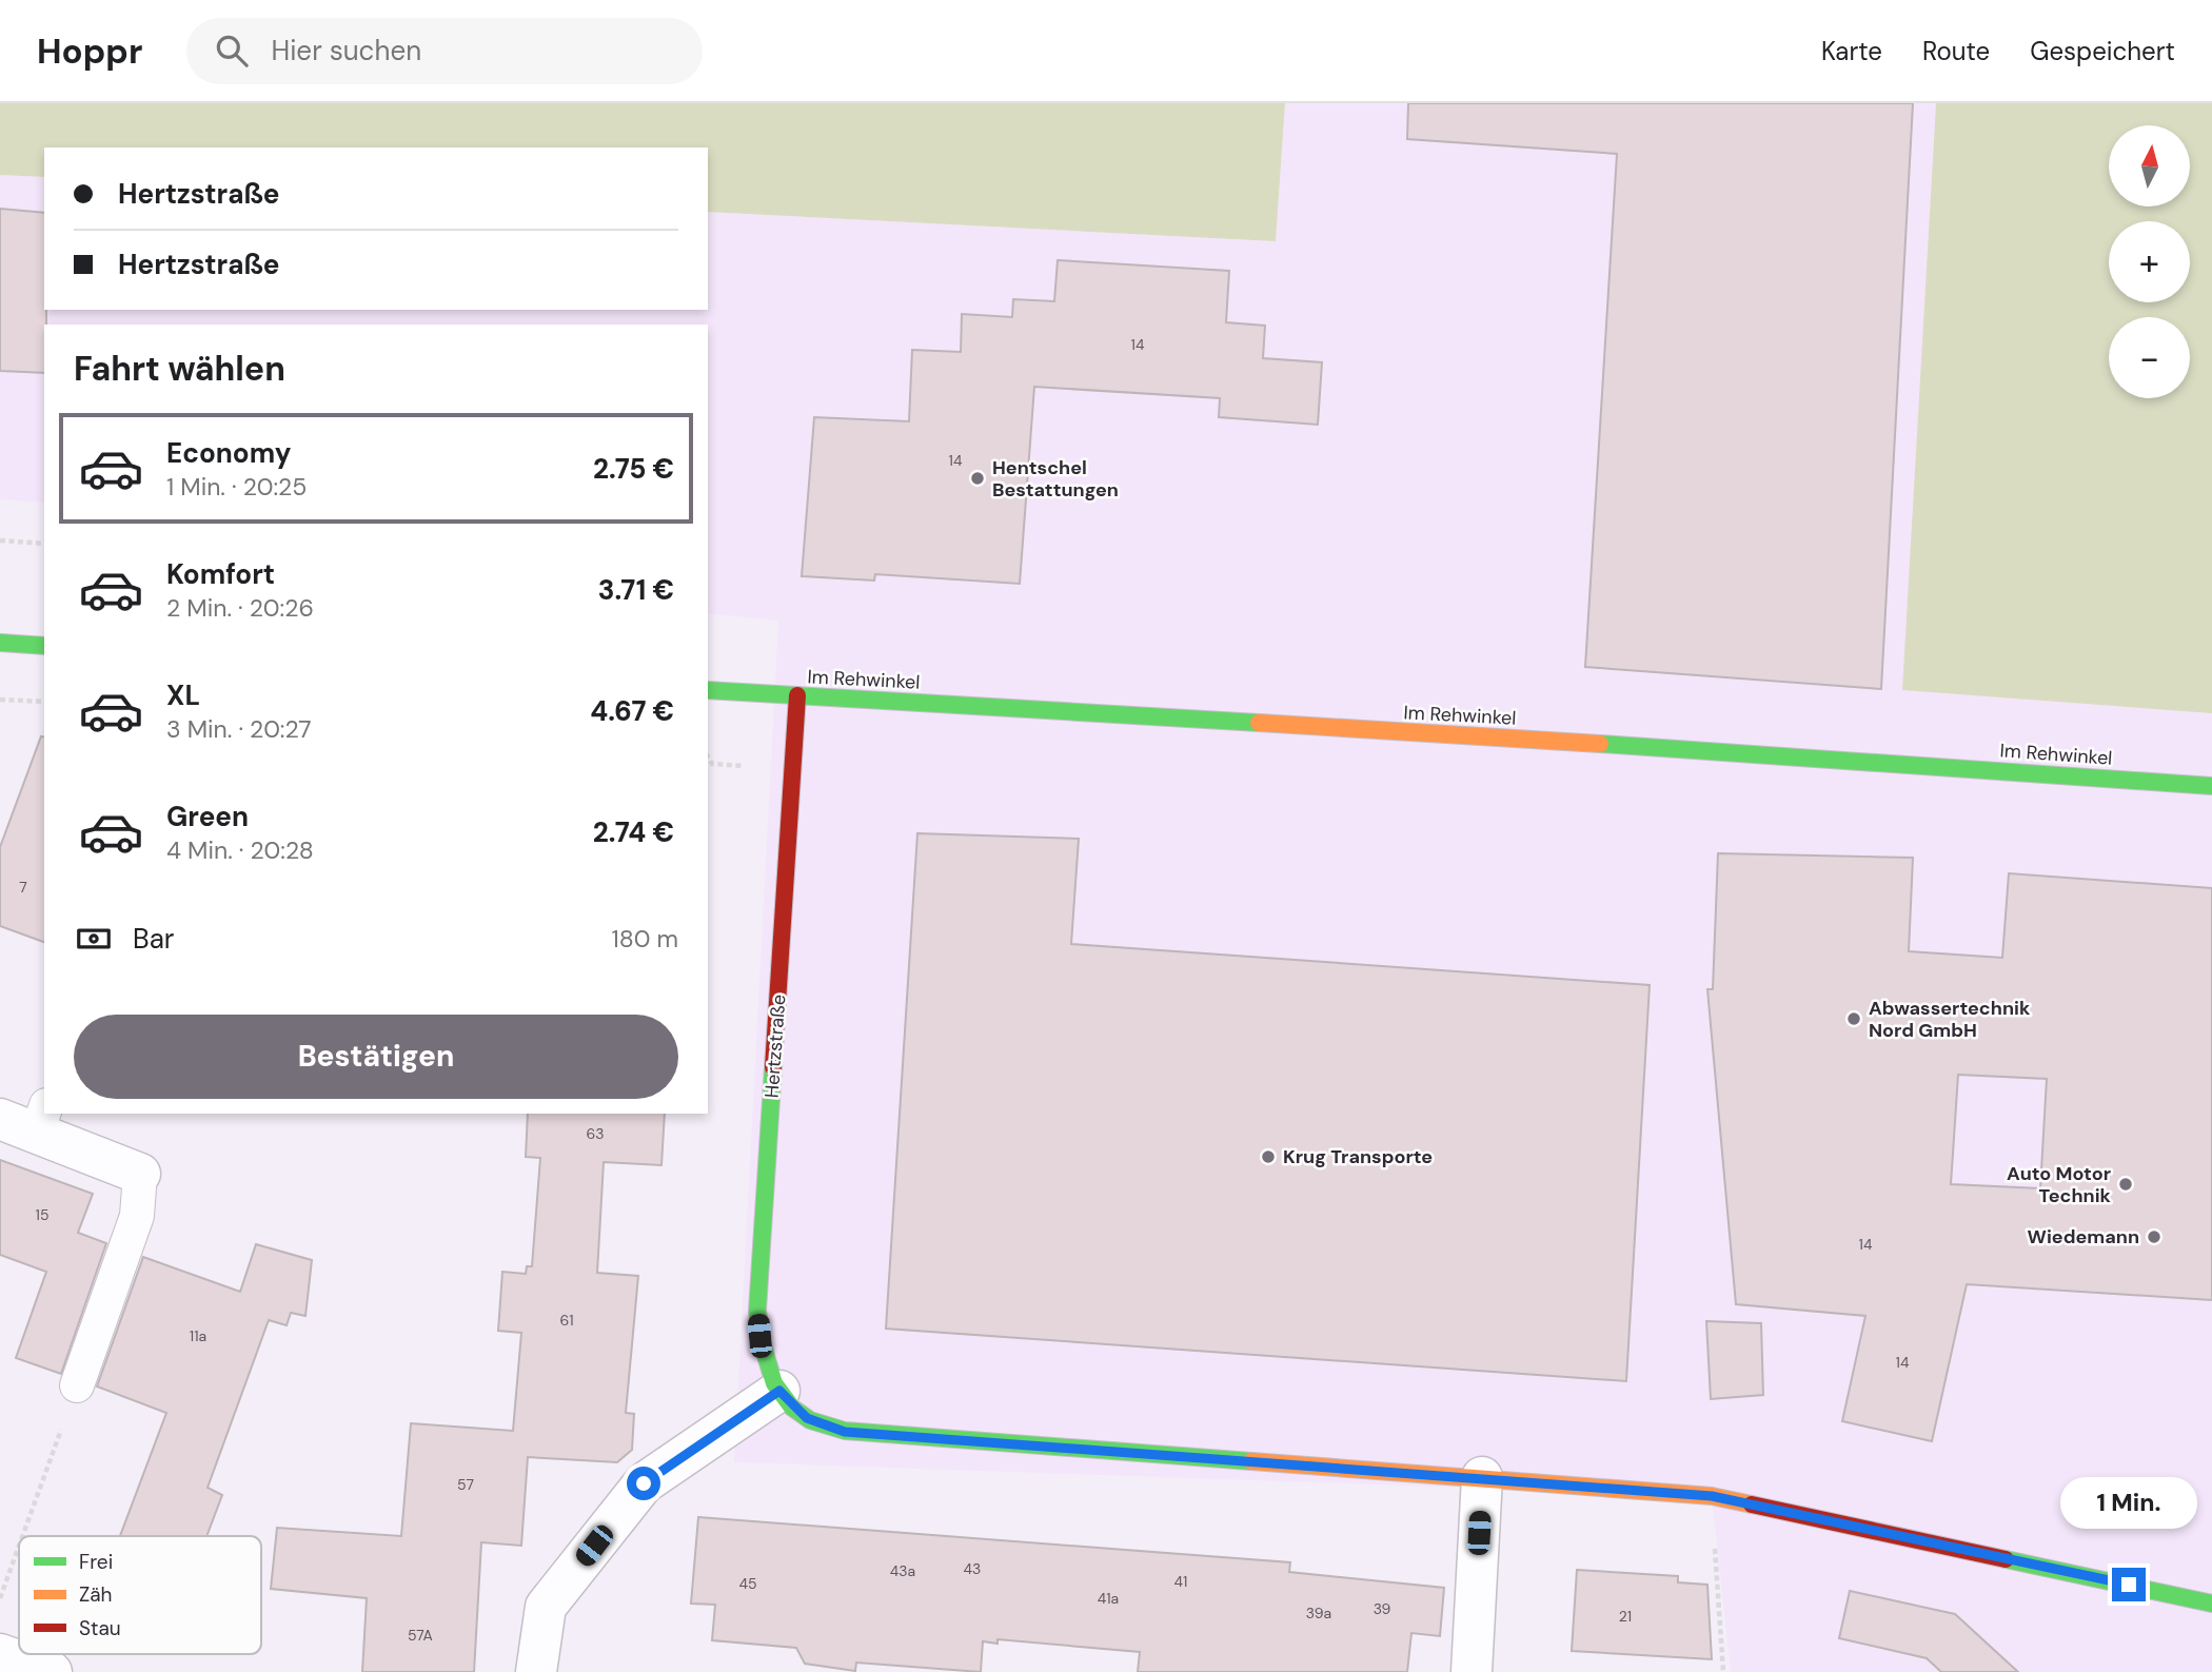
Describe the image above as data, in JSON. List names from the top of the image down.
{
  "streets": {
    "street": ["Im Rehwinkel", "Hertzstraße"]
  },
  "crossings": [
    ["Im Rehwinkel", "Hertzstraße"]
  ],
  "places": [
    "Hentschel Bestattungen",
    "Abwassertechnik Nord GmbH",
    "Krug Transporte",
    "Auto Motor Technik",
    "Wiedemann"
  ],
  "house_numbers": [
    "14",
    "14",
    "7",
    "63",
    "15",
    "14",
    "61",
    "11a",
    "14",
    "57",
    "43",
    "43a",
    "41",
    "45",
    "41a",
    "39",
    "39a",
    "21",
    "57A"
  ],
  "legend": ["Frei", "Zäh", "Stau"],
  "north": "top",
  "page": {
    "header": "Hoppr",
    "search": "Hier suchen",
    "nav": ["Karte", "Route", "Gespeichert"],
    "map_buttons": ["+", "−"],
    "banner": ["Hertzstraße", "Hertzstraße"],
    "heading": "Fahrt wählen",
    "list": [
      {
        "name": "Economy",
        "note": "1 Min. · 20:25",
        "value": "2.75 €"
      },
      {
        "name": "Komfort",
        "note": "2 Min. · 20:26",
        "value": "3.71 €"
      },
      {
        "name": "XL",
        "note": "3 Min. · 20:27",
        "value": "4.67 €"
      },
      {
        "name": "Green",
        "note": "4 Min. · 20:28",
        "value": "2.74 €"
      }
    ],
    "pay": ["Bar", "180 m"],
    "buttons": "Bestätigen",
    "bubble": "1 Min."
  }
}
